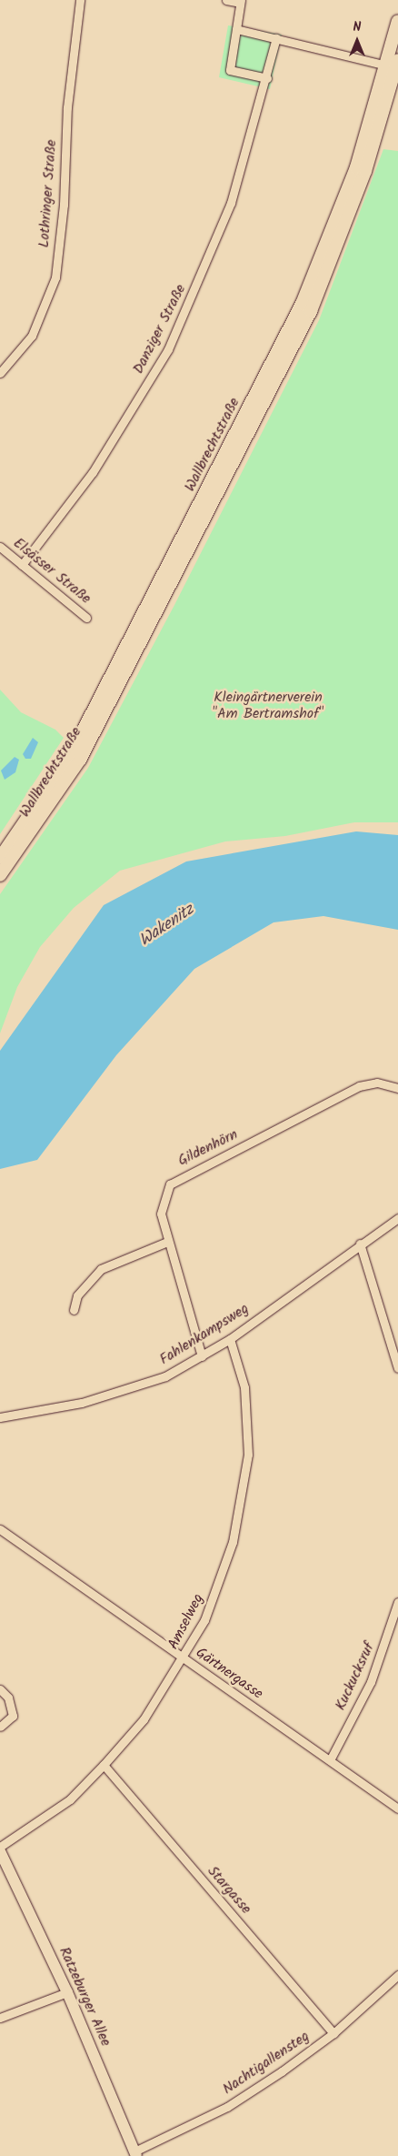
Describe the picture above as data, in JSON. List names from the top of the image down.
{
  "streets": {
    "main road": ["Wallbrechtstraße", "Ratzeburger Allee"],
    "street": [
      "Lothringer Straße",
      "Danziger Straße",
      "Elsässer Straße",
      "Gildenhörn",
      "Fahlenkampsweg",
      "Amselweg",
      "Gärtnergasse",
      "Kuckucksruf",
      "Stargasse",
      "Nachtigallensteg"
    ]
  },
  "crossings": [
    ["Danziger Straße", "Elsässer Straße"],
    ["Gildenhörn", "Fahlenkampsweg"],
    ["Fahlenkampsweg", "Amselweg"],
    ["Amselweg", "Gärtnergasse"],
    ["Amselweg", "Stargasse"],
    ["Gärtnergasse", "Kuckucksruf"],
    ["Stargasse", "Nachtigallensteg"],
    ["Ratzeburger Allee", "Nachtigallensteg"]
  ],
  "water": ["Wakenitz"],
  "parks": ["Kleingärtnerverein \"Am Bertramshof\""],
  "north": "top"
}
